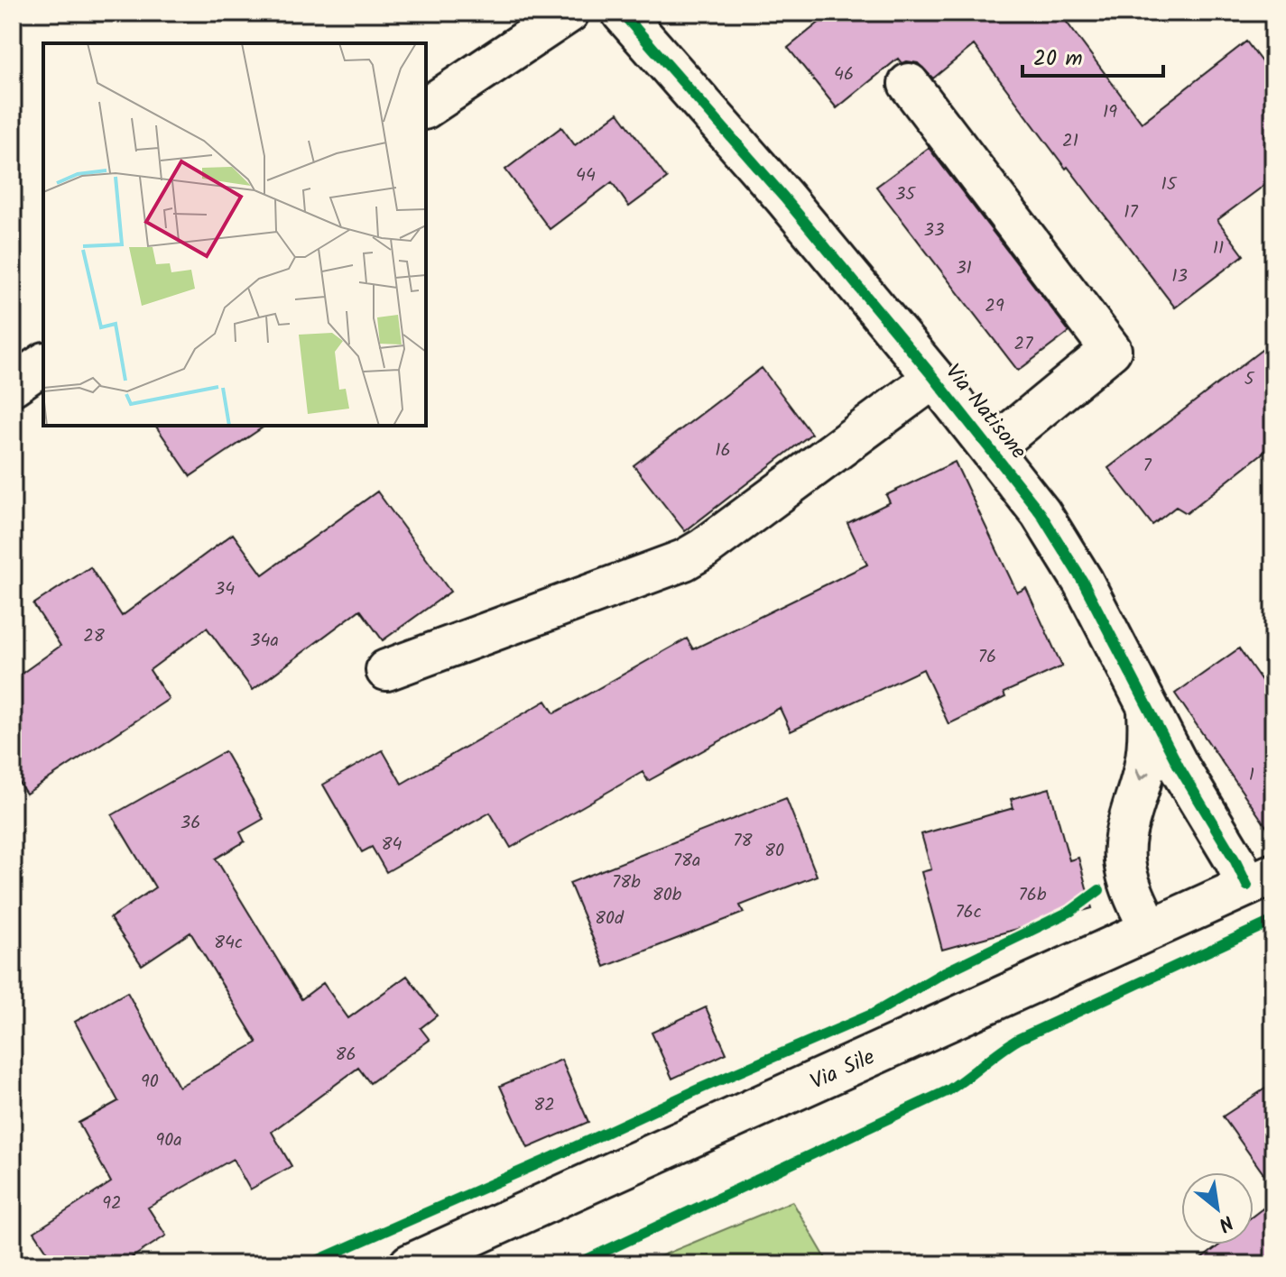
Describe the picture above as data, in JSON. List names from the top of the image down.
{
  "streets": {
    "street": ["Via Natisone", "Via Sile"]
  },
  "crossings": [
    ["Via Natisone", "Via Sile"]
  ],
  "house_numbers": [
    "46",
    "19",
    "21",
    "44",
    "15",
    "35",
    "17",
    "33",
    "11",
    "31",
    "13",
    "29",
    "27",
    "5",
    "16",
    "7",
    "34",
    "28",
    "34a",
    "76",
    "1",
    "36",
    "78",
    "84",
    "80",
    "78a",
    "78b",
    "80b",
    "76b",
    "76c",
    "80d",
    "84c",
    "86",
    "90",
    "82",
    "90a",
    "92"
  ],
  "scale_bar": "20 m",
  "north": "bottom right"
}
